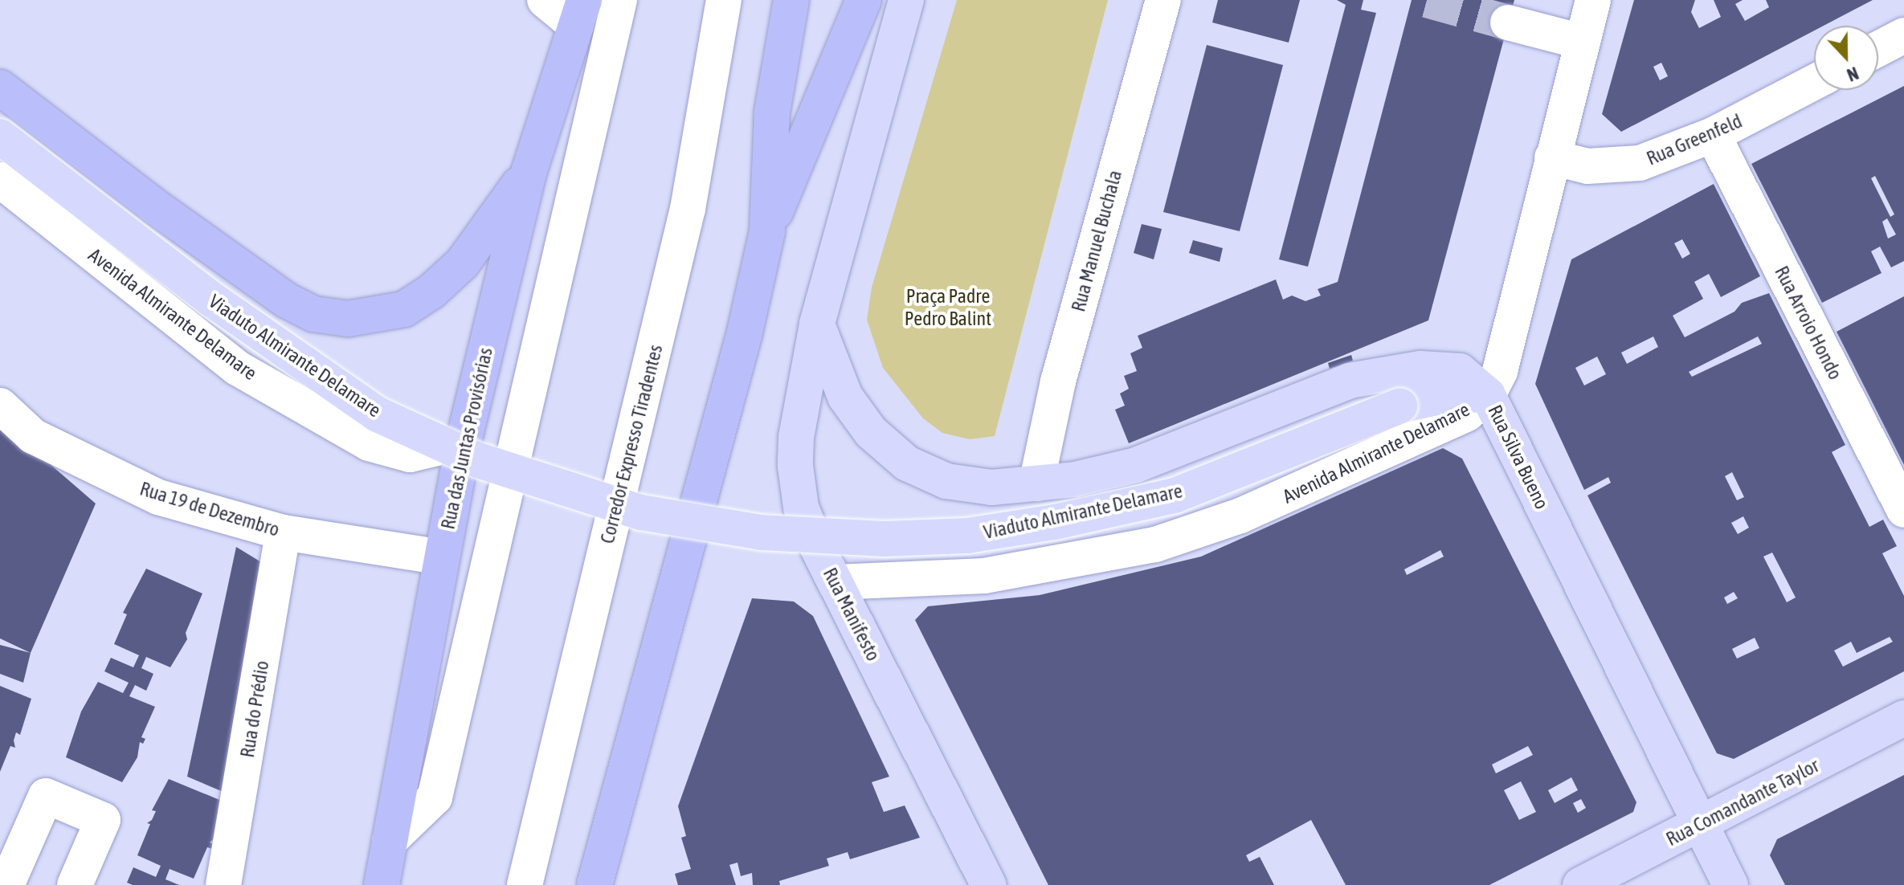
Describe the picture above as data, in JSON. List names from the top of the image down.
{
  "streets": {
    "highway": ["Rua das Juntas Provisórias"],
    "main road": [
      "Avenida Almirante Delamare",
      "Viaduto Almirante Delamare",
      "Rua Silva Bueno",
      "Rua Manifesto",
      "Rua Comandante Taylor"
    ],
    "street": [
      "Rua Greenfeld",
      "Rua Manuel Buchala",
      "Rua Arroio Hondo",
      "Corredor Expresso Tiradentes",
      "Rua 19 de Dezembro",
      "Rua do Prédio"
    ]
  },
  "crossings": [
    ["Rua Greenfeld", "Rua Arroio Hondo"],
    ["Rua Greenfeld", "Rua Silva Bueno"],
    ["Rua Manuel Buchala", "Avenida Almirante Delamare"],
    ["Avenida Almirante Delamare", "Viaduto Almirante Delamare"],
    ["Avenida Almirante Delamare", "Rua das Juntas Provisórias"],
    ["Avenida Almirante Delamare", "Rua Silva Bueno"],
    ["Avenida Almirante Delamare", "Rua Manifesto"],
    ["Viaduto Almirante Delamare", "Rua Silva Bueno"],
    ["Rua das Juntas Provisórias", "Rua 19 de Dezembro"],
    ["Rua Silva Bueno", "Rua Comandante Taylor"],
    ["Rua 19 de Dezembro", "Rua do Prédio"]
  ],
  "parks": ["Praça Padre Pedro Balint"],
  "north": "bottom"
}
